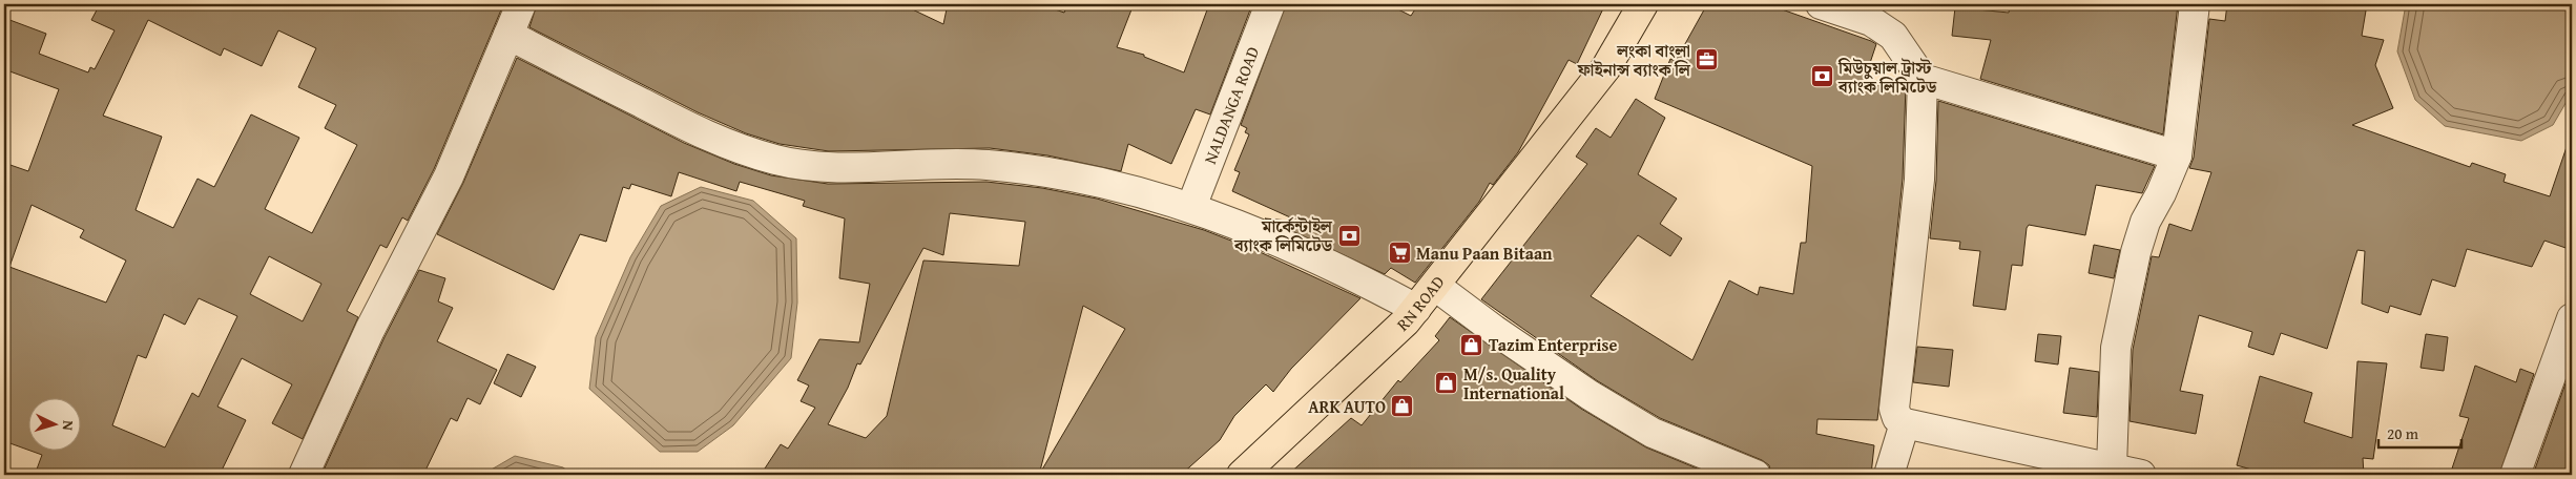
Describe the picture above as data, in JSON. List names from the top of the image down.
{
  "streets": {
    "highway": ["RN ROAD"],
    "street": ["NALDANGA ROAD"]
  },
  "places": {
    "office": ["লংকা বাংলা ফাইনান্স ব্যাংক লি"],
    "bank": ["মিউচুয়াল ট্রাস্ট ব্যাংক লিমিটেড", "মার্কেন্টাইল ব্যাংক লিমিটেড"],
    "supermarket": ["Manu Paan Bitaan"],
    "shop": ["Tazim Enterprise", "M/s. Quality International", "ARK AUTO"]
  },
  "scale_bar": "20 m",
  "north": "right"
}
